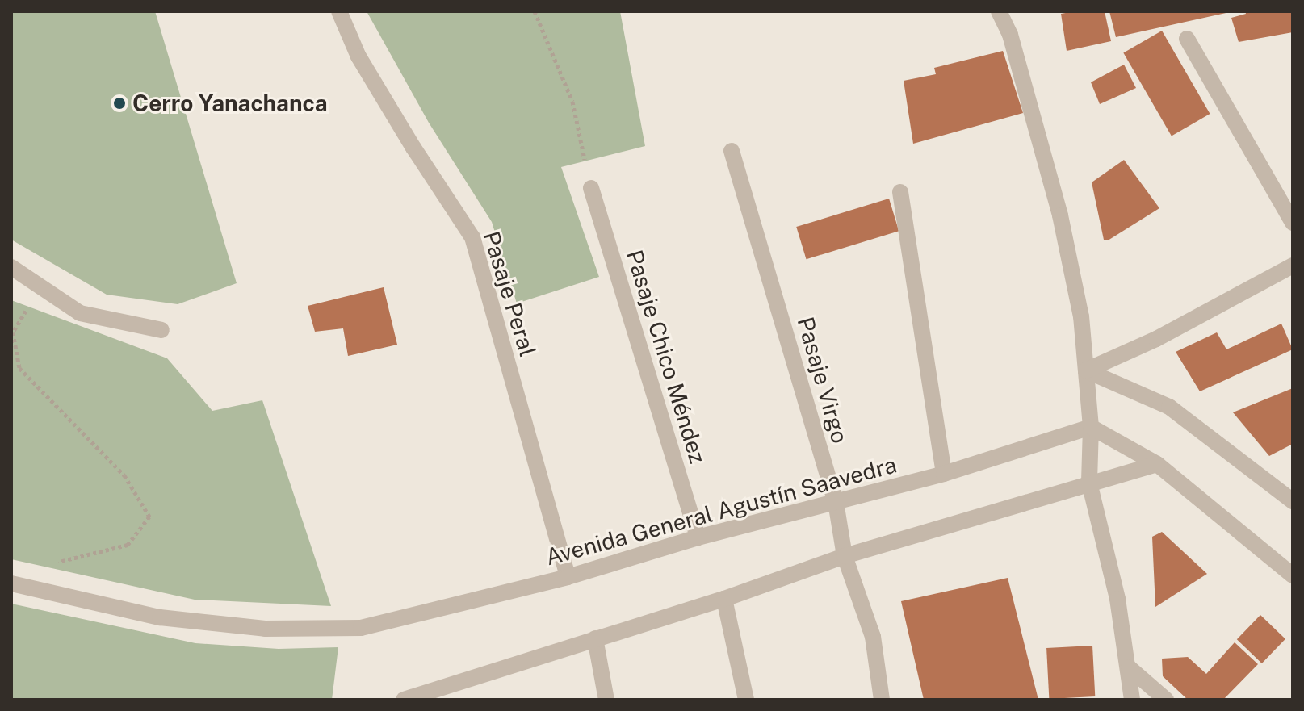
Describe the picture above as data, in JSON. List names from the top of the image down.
{
  "streets": {
    "street": [
      "Pasaje Peral",
      "Pasaje Chico Méndez",
      "Pasaje Virgo",
      "Avenida General Agustín Saavedra"
    ]
  },
  "crossings": [
    ["Pasaje Peral", "Avenida General Agustín Saavedra"],
    ["Pasaje Chico Méndez", "Avenida General Agustín Saavedra"],
    ["Pasaje Virgo", "Avenida General Agustín Saavedra"]
  ],
  "places": ["Cerro Yanachanca"]
}
